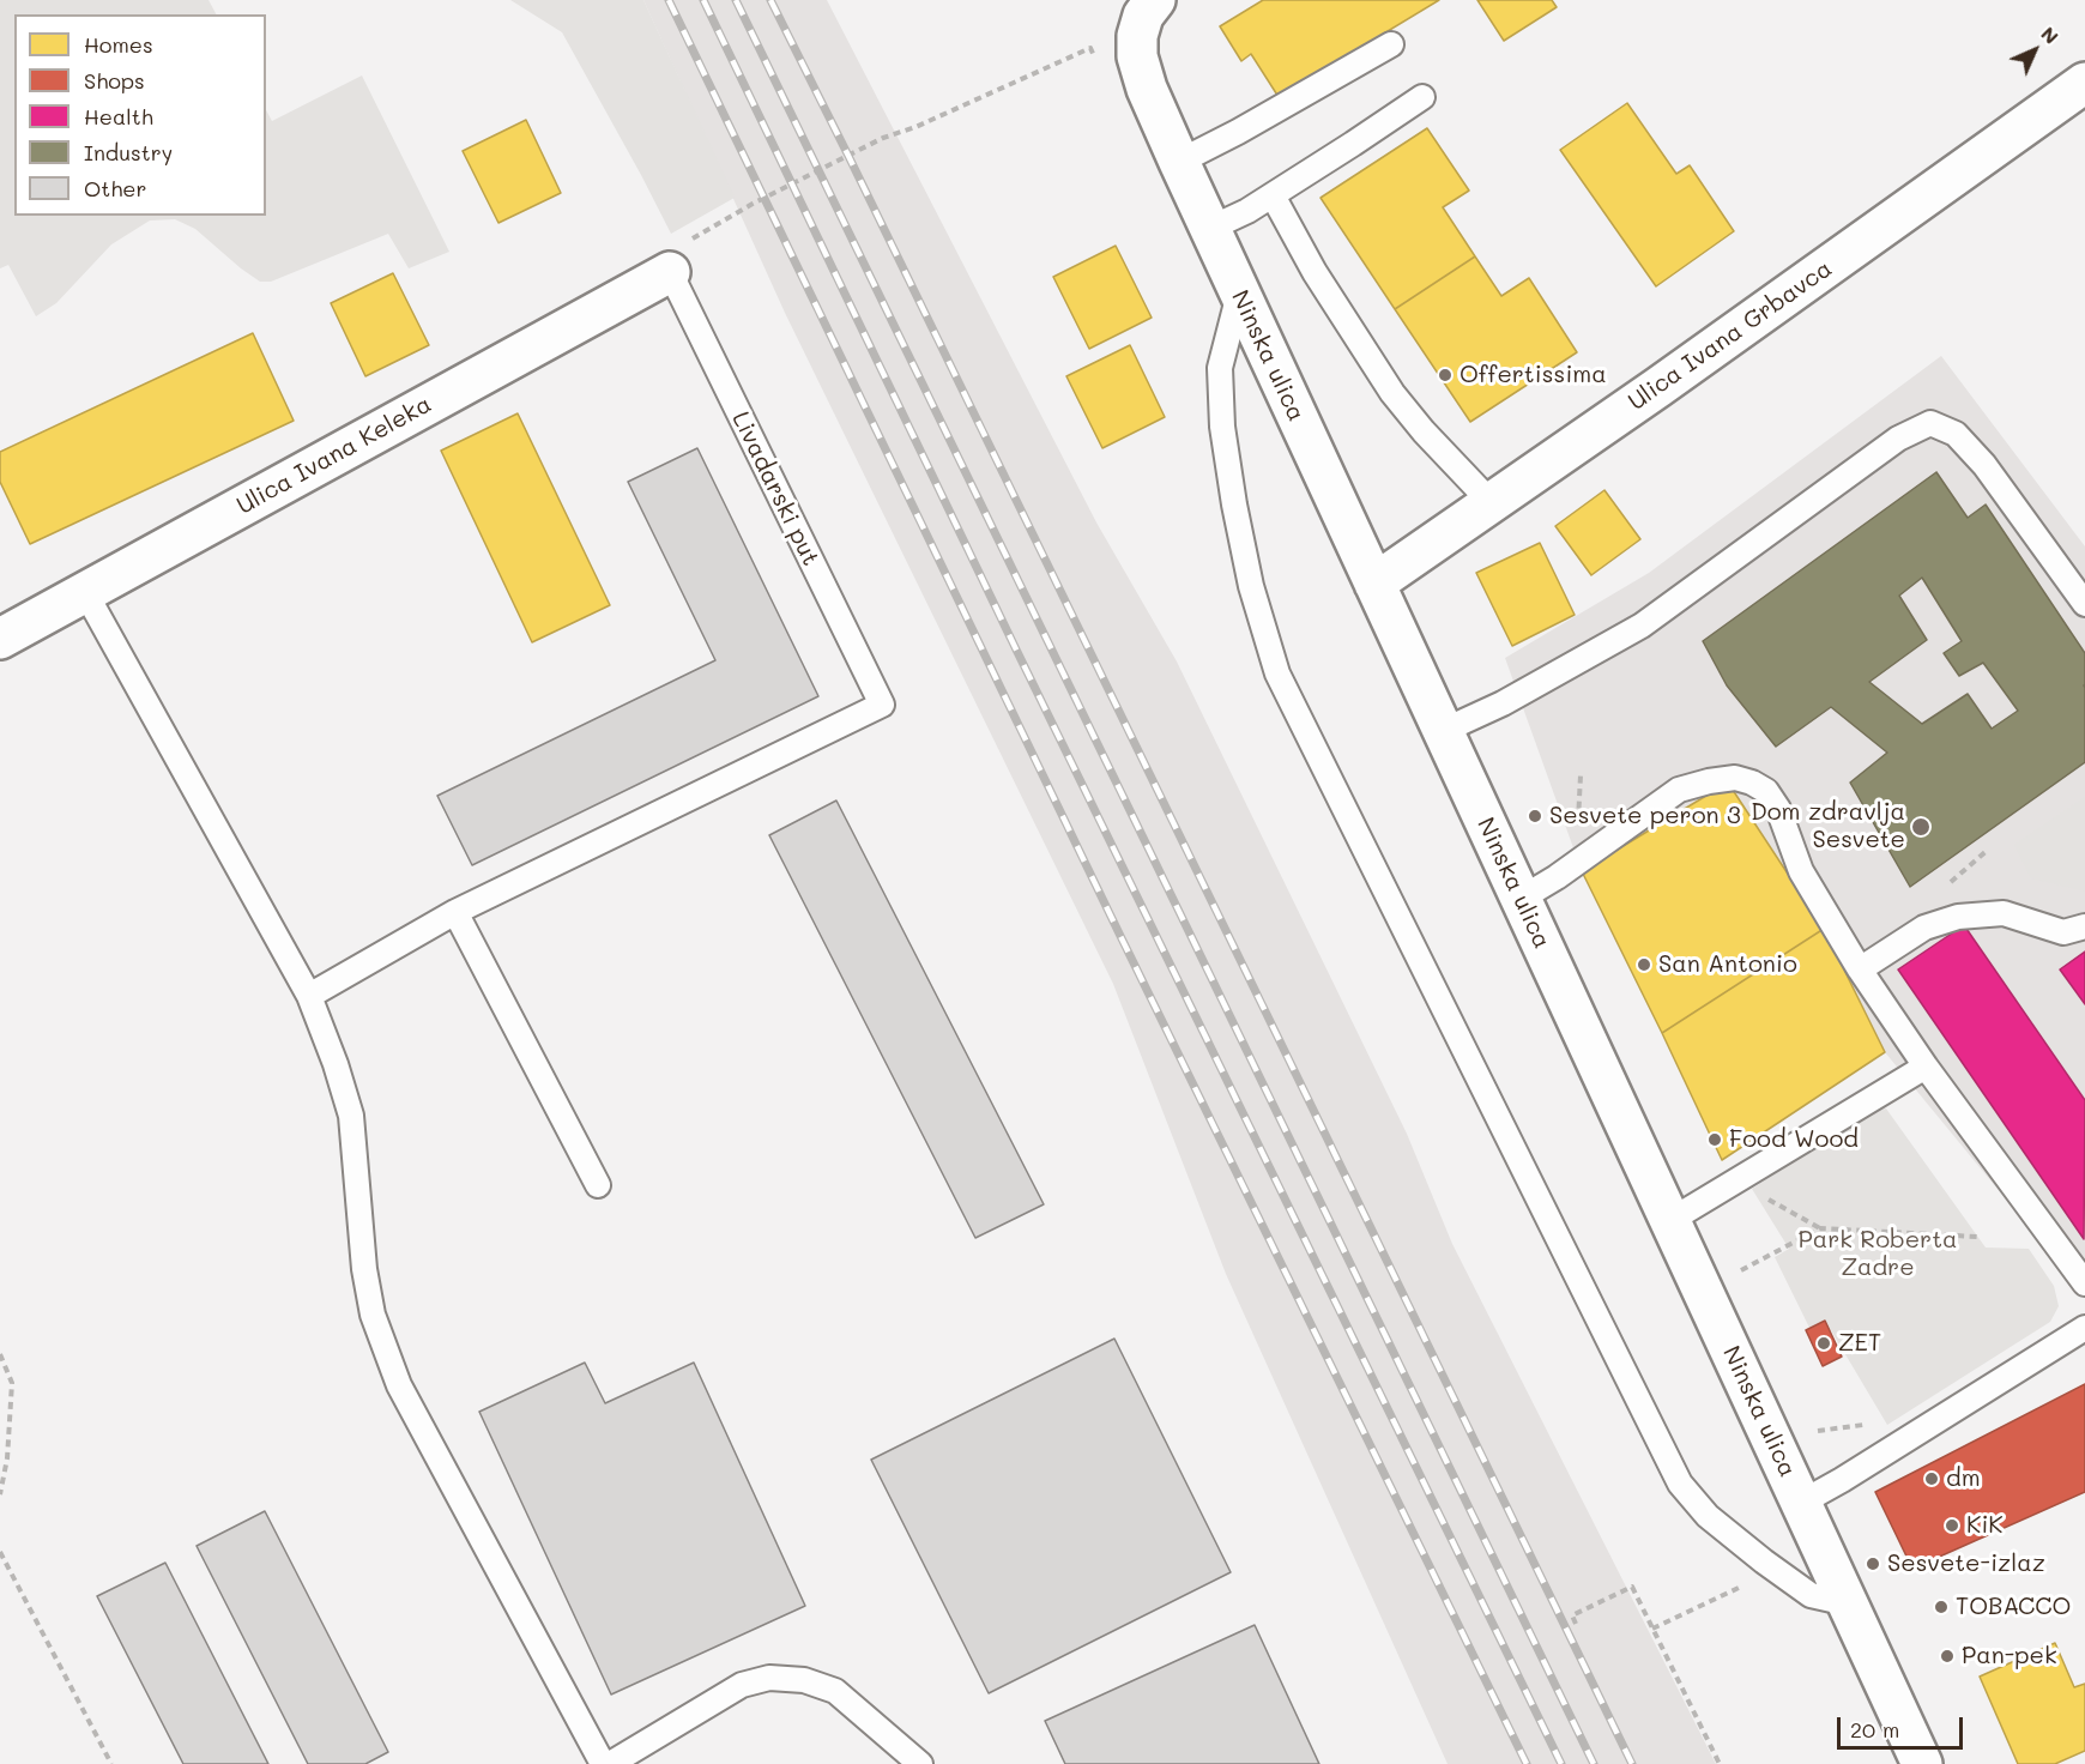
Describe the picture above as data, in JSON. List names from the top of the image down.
{
  "streets": {
    "street": ["Ulica Ivana Grbavca", "Ninska ulica", "Ulica Ivana Keleka"],
    "lane": ["Livadarski put"]
  },
  "crossings": [
    ["Ulica Ivana Grbavca", "Ninska ulica"],
    ["Ulica Ivana Keleka", "Livadarski put"]
  ],
  "parks": ["Park Roberta Zadre"],
  "places": [
    "Offertissima",
    "Sesvete peron 3",
    "Dom zdravlja Sesvete",
    "San Antonio",
    "Food Wood",
    "ZET",
    "dm",
    "KiK",
    "Sesvete-izlaz",
    "TOBACCO",
    "Pan-pek"
  ],
  "legend": [
    "Homes",
    "Shops",
    "Health",
    "Industry",
    "Other"
  ],
  "scale_bar": "20 m",
  "north": "top right"
}
